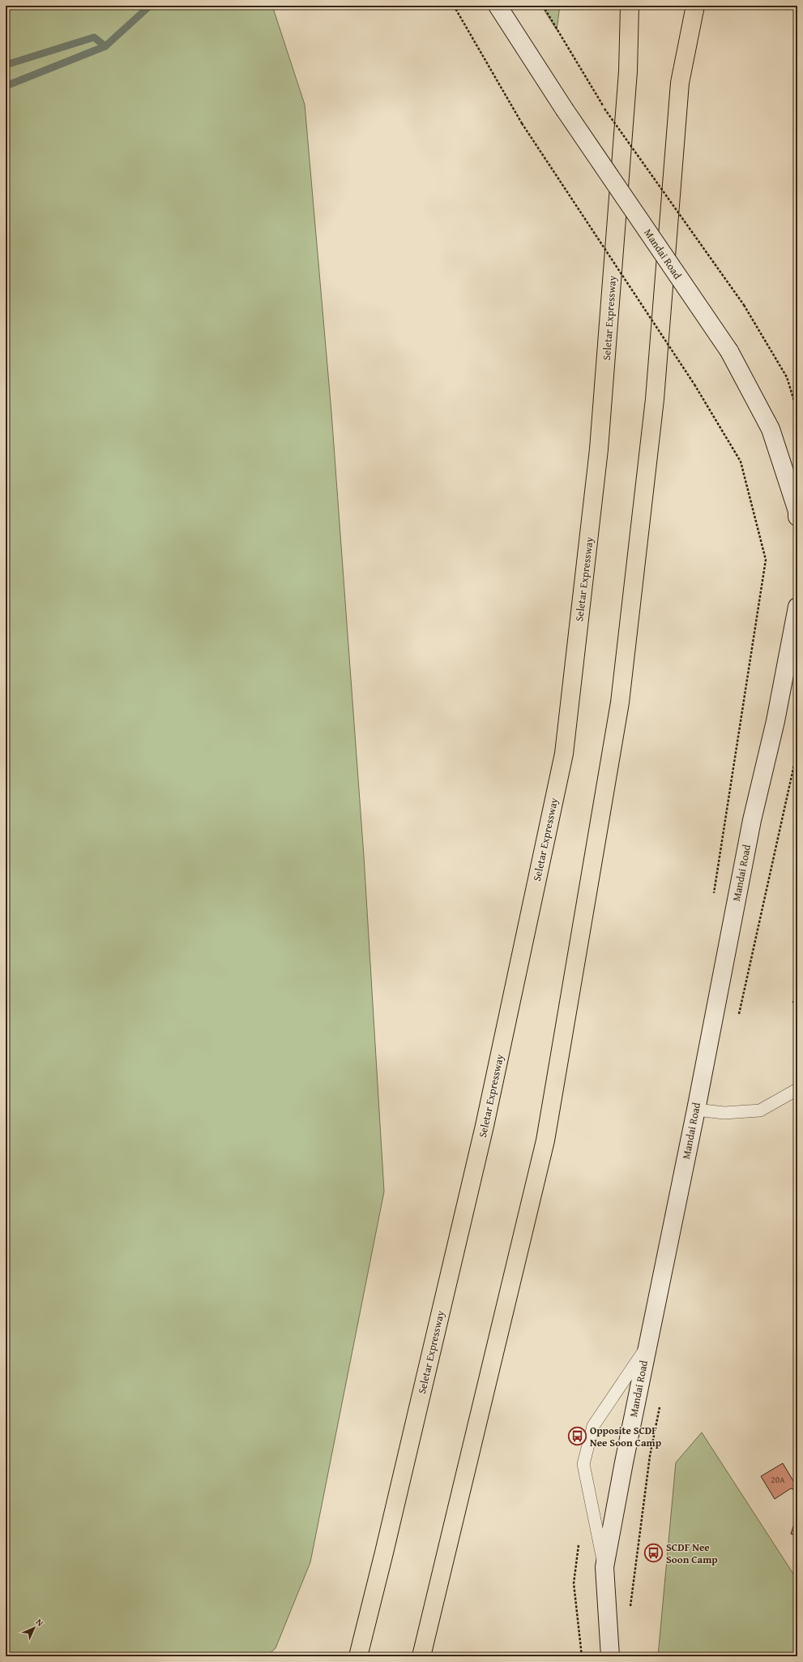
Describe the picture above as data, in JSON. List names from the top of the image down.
{
  "streets": {
    "highway": ["Seletar Expressway"],
    "main road": ["Mandai Road"]
  },
  "places": {
    "bus stop": ["Opposite SCDF Nee Soon Camp", "SCDF Nee Soon Camp"]
  },
  "house_numbers": ["20A"],
  "north": "top right"
}
